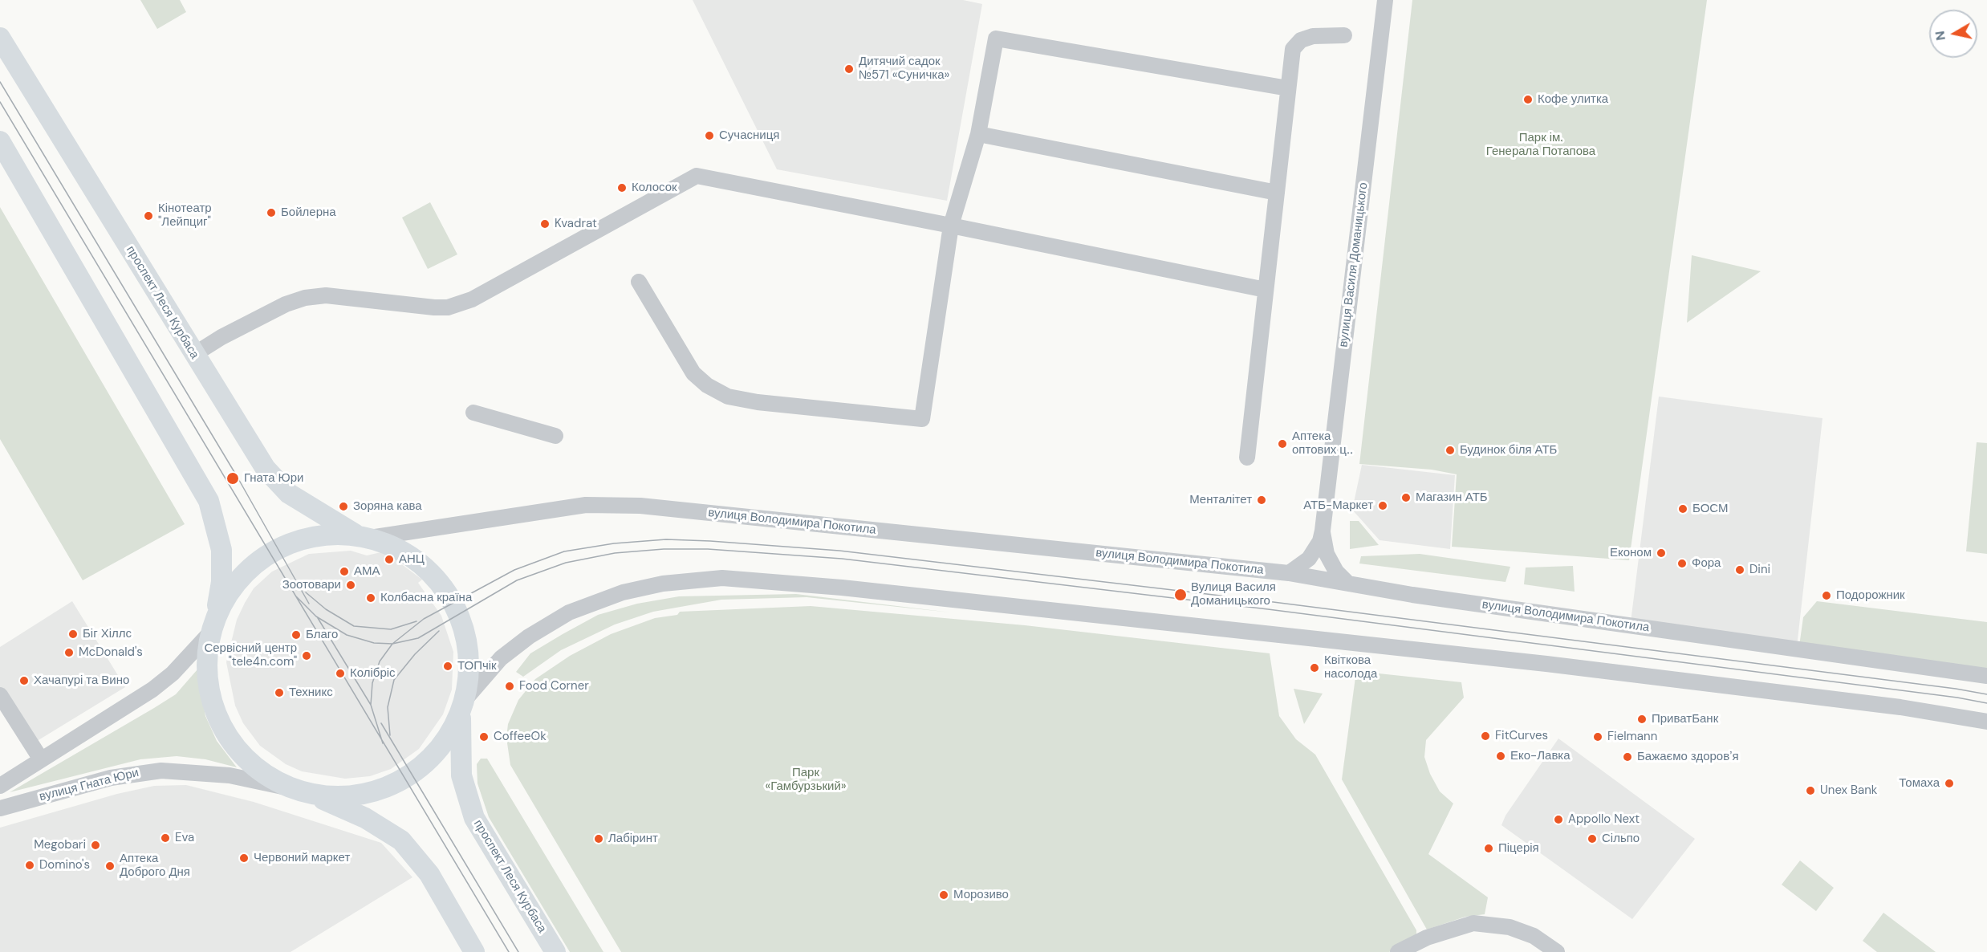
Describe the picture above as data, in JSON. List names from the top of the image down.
{
  "streets": {
    "main road": ["проспект Леся Курбаса"],
    "street": ["вулиця Василя Доманицького", "вулиця Володимира Покотила", "вулиця Гната Юри"]
  },
  "crossings": [
    ["вулиця Василя Доманицького", "вулиця Володимира Покотила"],
    ["проспект Леся Курбаса", "вулиця Володимира Покотила"]
  ],
  "parks": ["Парк ім. Генерала Потапова", "Парк «Гамбурзький»"],
  "places": [
    "Дитячий садок №571 «Суничка»",
    "Кофе улитка",
    "Сучасниця",
    "Колосок",
    "Бойлерна",
    "Кінотеатр \"Лейпциг\"",
    "Kvadrat",
    "Аптека оптових ц‥",
    "Будинок біля АТБ",
    "Гната Юри",
    "Магазин АТБ",
    "Менталітет",
    "АТБ-Маркет",
    "Зоряна кава",
    "БОСМ",
    "Економ",
    "АНЦ",
    "Фора",
    "Dini",
    "АМА",
    "Зоотовари",
    "Вулиця Василя Доманицького",
    "Подорожник",
    "Колбасна країна",
    "Біг Хіллс",
    "Благо",
    "McDonald's",
    "Сервісний центр \"tele4n.com\"",
    "ТОПчік",
    "Квіткова насолода",
    "Колібріс",
    "Хачапурі та Вино",
    "Food Corner",
    "Техникс",
    "ПриватБанк",
    "FitCurves",
    "CoffeeOk",
    "Fielmann",
    "Еко-Лавка",
    "Бажаємо здоровʼя",
    "Томаха",
    "Unex Bank",
    "Appollo Next",
    "Eva",
    "Лабіринт",
    "Сільпо",
    "Megobari",
    "Піцерія",
    "Червоний маркет",
    "Domino's",
    "Аптека Доброго Дня",
    "Морозиво"
  ],
  "north": "left"
}
